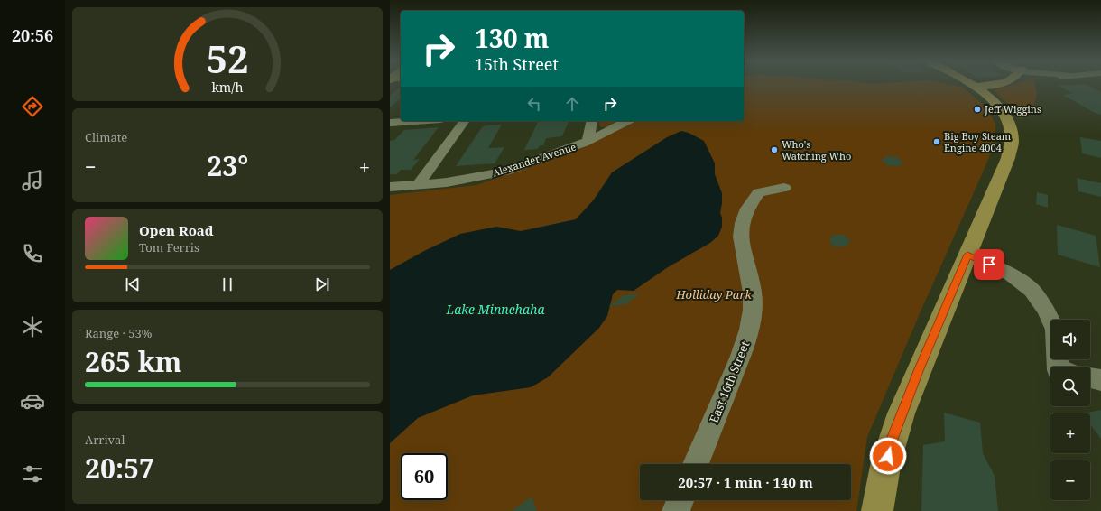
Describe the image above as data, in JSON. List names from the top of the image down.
{
  "streets": {
    "street": ["Alexander Avenue", "East 16th Street"]
  },
  "water": ["Lake Minnehaha"],
  "parks": ["Holliday Park"],
  "places": ["Jeff Wiggins", "Big Boy Steam Engine 4004", "Who's Watching Who"],
  "page": {
    "tabs": "20:56",
    "turn": ["130 m", "15th Street"],
    "tile": [
      "Climate",
      ["Range · 53%", "265 km"],
      ["Arrival", "20:57"]
    ],
    "heat": ["−", "23°", "+"],
    "song": ["Open Road", "Tom Ferris"],
    "map_buttons": ["+", "−"],
    "limit": "60",
    "trip": "20:57 · 1 min · 140 m",
    "gauge": ["52", "km/h"]
  }
}
